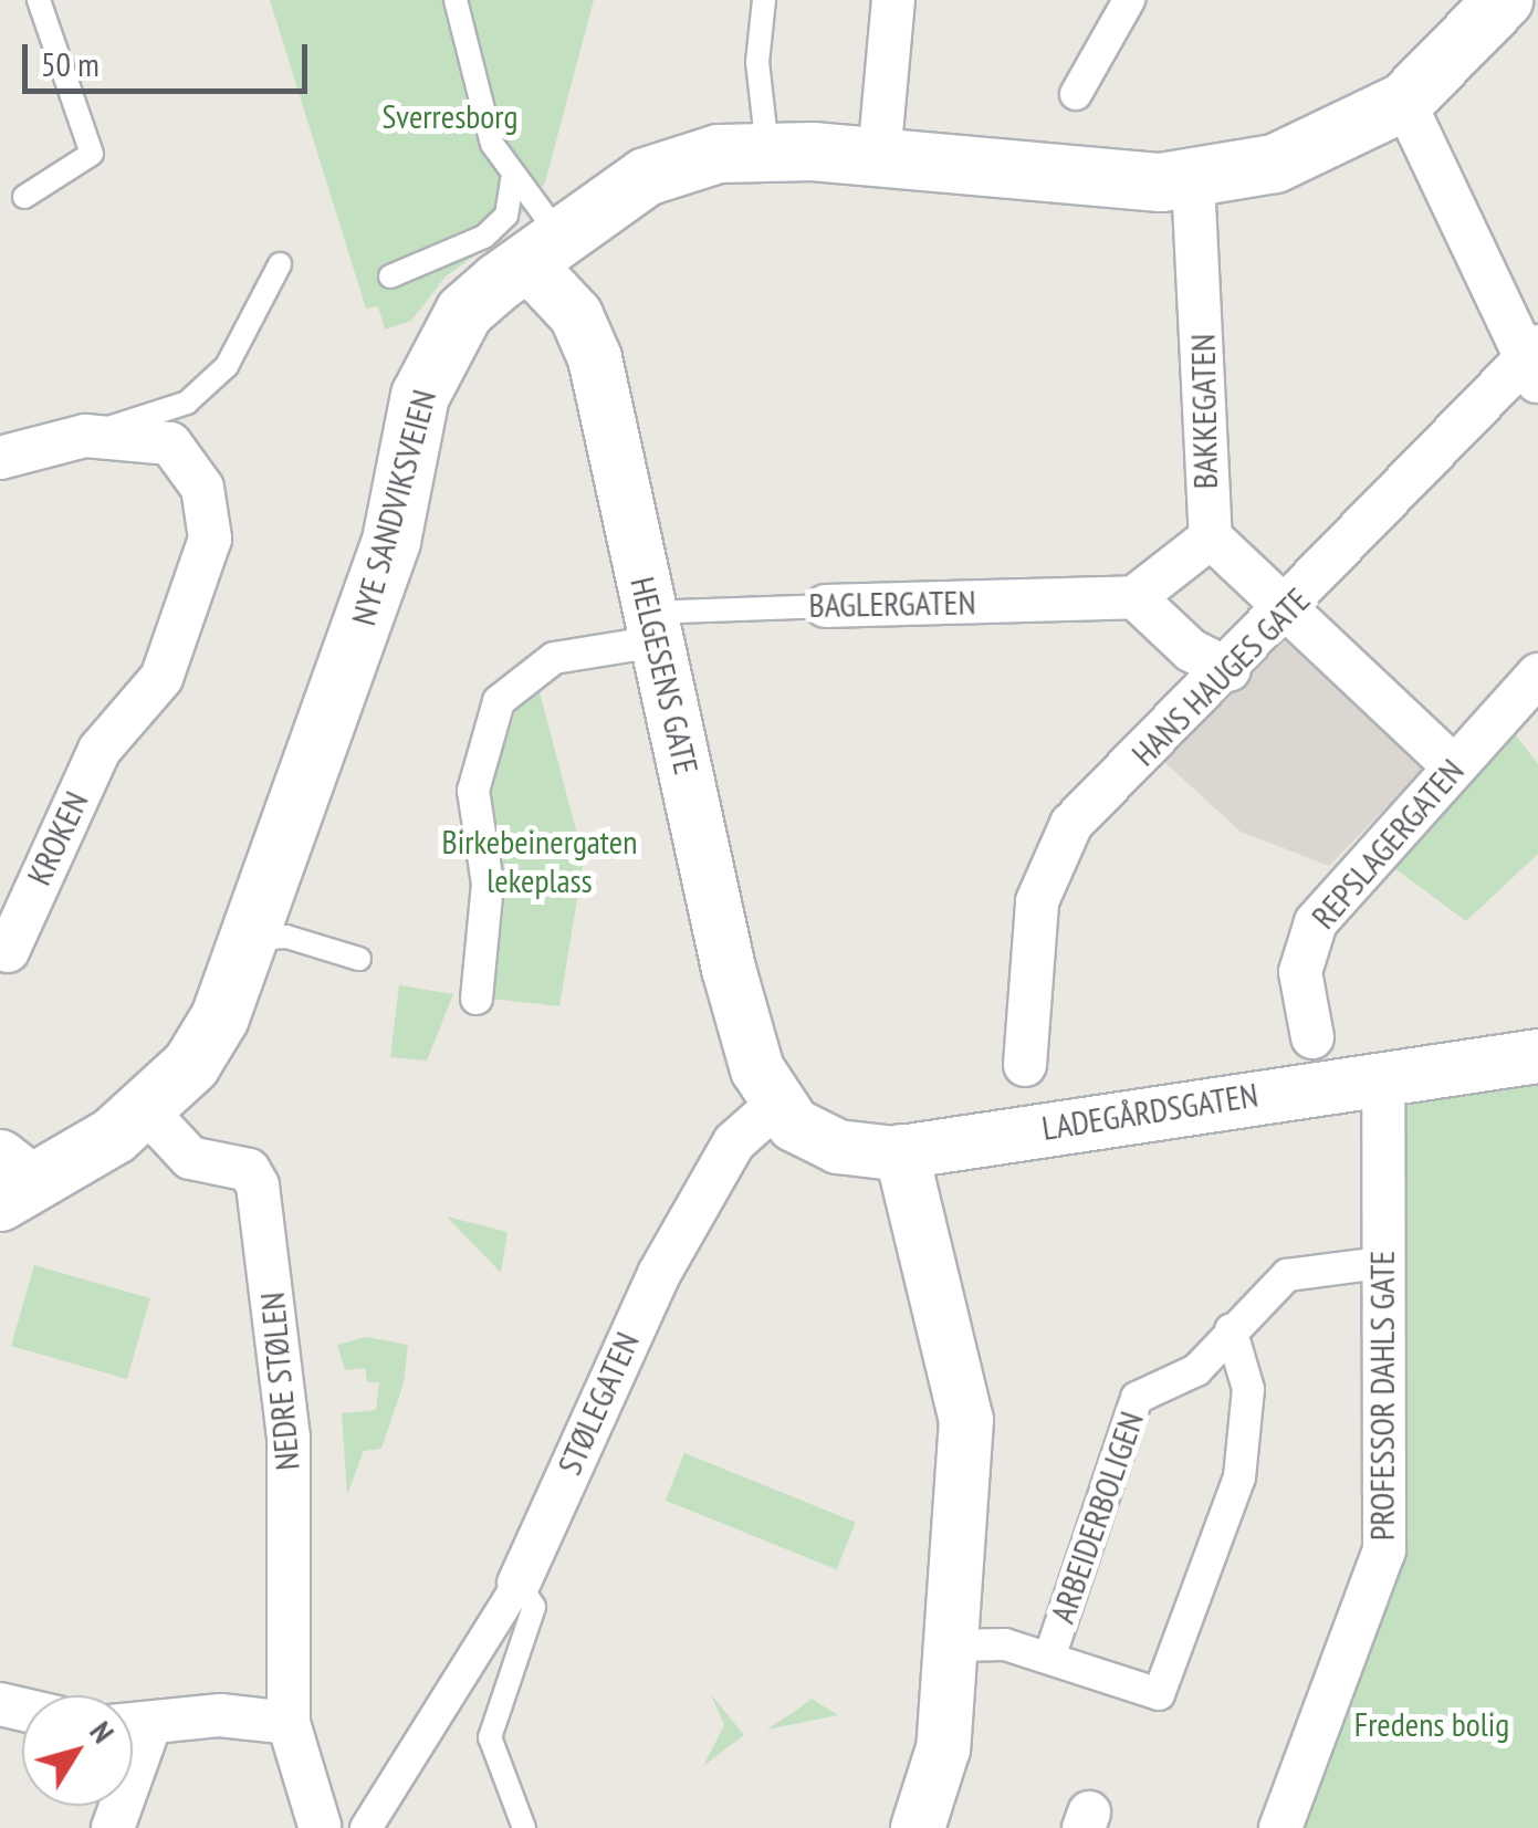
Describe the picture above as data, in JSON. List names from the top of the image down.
{
  "streets": {
    "main road": ["NYE SANDVIKSVEIEN"],
    "street": [
      "BAKKEGATEN",
      "BAGLERGATEN",
      "HELGESENS GATE",
      "HANS HAUGES GATE",
      "KROKEN",
      "REPSLAGERGATEN",
      "LADEGÅRDSGATEN",
      "NEDRE STØLEN",
      "PROFESSOR DAHLS GATE",
      "STØLEGATEN",
      "ARBEIDERBOLIGEN"
    ]
  },
  "crossings": [
    ["BAKKEGATEN", "NYE SANDVIKSVEIEN"],
    ["BAKKEGATEN", "HANS HAUGES GATE"],
    ["BAKKEGATEN", "REPSLAGERGATEN"],
    ["NYE SANDVIKSVEIEN", "HELGESENS GATE"],
    ["NYE SANDVIKSVEIEN", "NEDRE STØLEN"],
    ["BAGLERGATEN", "HELGESENS GATE"],
    ["HELGESENS GATE", "LADEGÅRDSGATEN"],
    ["HELGESENS GATE", "STØLEGATEN"],
    ["LADEGÅRDSGATEN", "PROFESSOR DAHLS GATE"],
    ["LADEGÅRDSGATEN", "STØLEGATEN"],
    ["PROFESSOR DAHLS GATE", "ARBEIDERBOLIGEN"]
  ],
  "parks": ["Sverresborg", "Birkebeinergaten lekeplass", "Fredens bolig"],
  "scale_bar": "50 m",
  "north": "top right"
}
